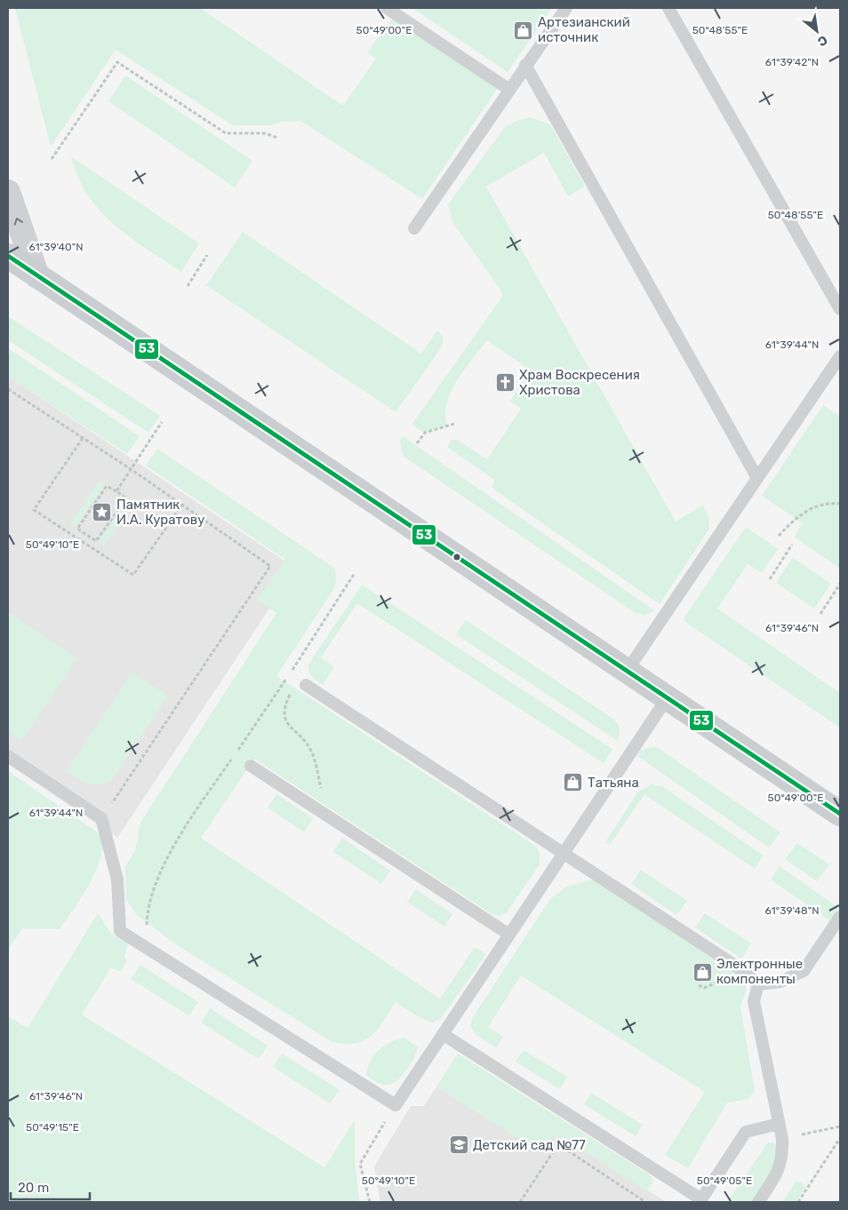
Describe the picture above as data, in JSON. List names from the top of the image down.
{
  "places": {
    "shop": ["Артезианский источник", "Татьяна", "Электронные компоненты"],
    "church": ["Храм Воскресения Христова"],
    "place": ["Памятник И.А. Куратову"],
    "school or university": ["Детский сад №77"]
  },
  "lines": ["transit line 53"],
  "scale_bar": "20 m",
  "north": "bottom right",
  "coordinates": [
    "50°48'55\"E",
    "50°49'00\"E",
    "61°39'42\"N",
    "61°39'40\"N",
    "61°39'44\"N",
    "50°49'10\"E",
    "61°39'46\"N",
    "61°39'48\"N",
    "50°49'15\"E",
    "50°49'05\"E"
  ]
}
